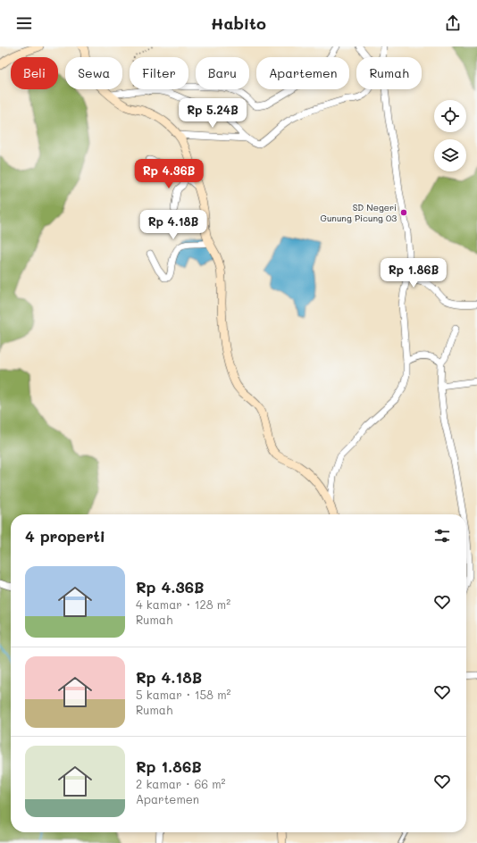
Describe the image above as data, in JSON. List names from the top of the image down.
{
  "places": ["SD Negeri Gunung Picung 03"],
  "page": {
    "header": "Habito",
    "chip": [
      "Beli",
      "Sewa",
      "Filter",
      "Baru",
      "Apartemen",
      "Rumah"
    ],
    "price": [
      "Rp 5.24B",
      "Rp 4.36B",
      "Rp 4.18B",
      "Rp 1.86B"
    ],
    "heading": "4 properti",
    "list": [
      {
        "name": "Rp 4.36B",
        "note": "4 kamar · 128 m² · Rumah"
      },
      {
        "name": "Rp 4.18B",
        "note": "5 kamar · 158 m² · Rumah"
      },
      {
        "name": "Rp 1.86B",
        "note": "2 kamar · 66 m² · Apartemen"
      }
    ]
  }
}
